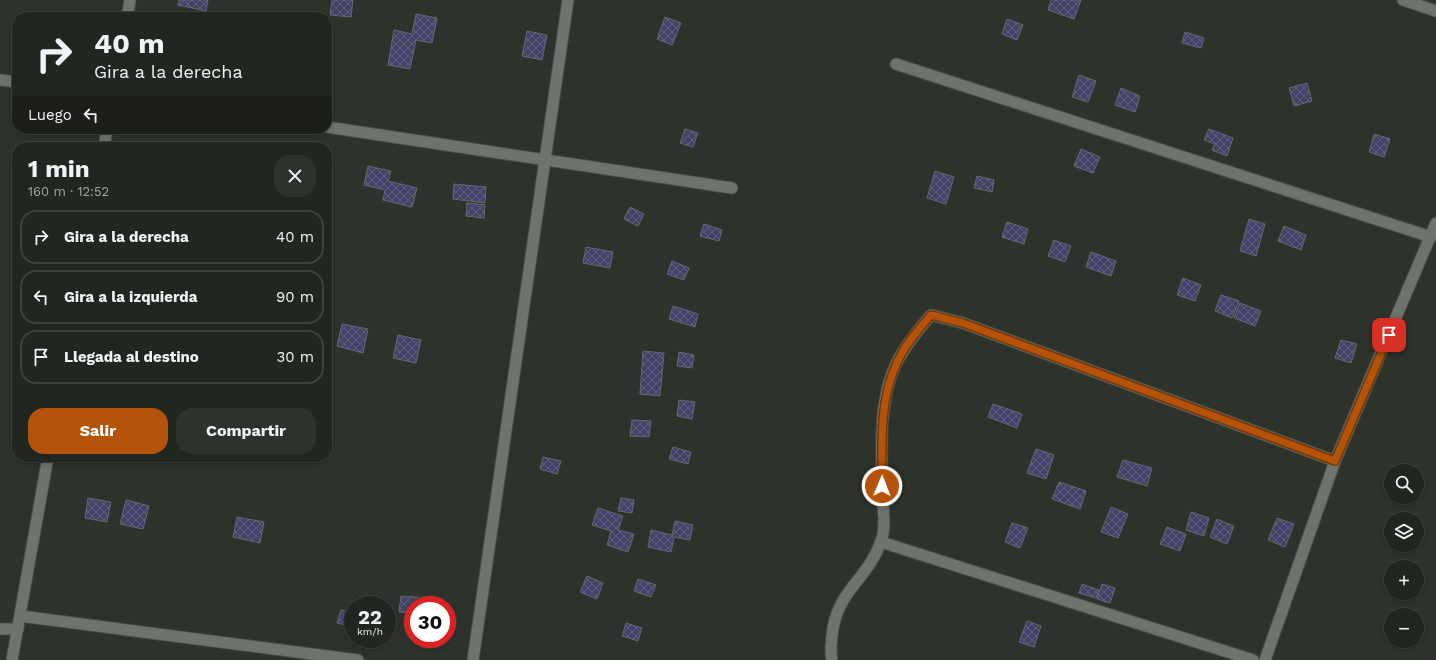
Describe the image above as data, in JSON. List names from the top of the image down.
{
  "page": {
    "turn": ["40 m", "Gira a la derecha"],
    "then": "Luego",
    "heading": ["1 min", "160 m · 12:52"],
    "list": [
      {
        "name": "Gira a la derecha",
        "value": "40 m"
      },
      {
        "name": "Gira a la izquierda",
        "value": "90 m"
      },
      {
        "name": "Llegada al destino",
        "value": "30 m"
      }
    ],
    "buttons": ["Salir", "Compartir"],
    "map_buttons": ["+", "−"],
    "speed": "22 km/h",
    "limit": "30"
  }
}
